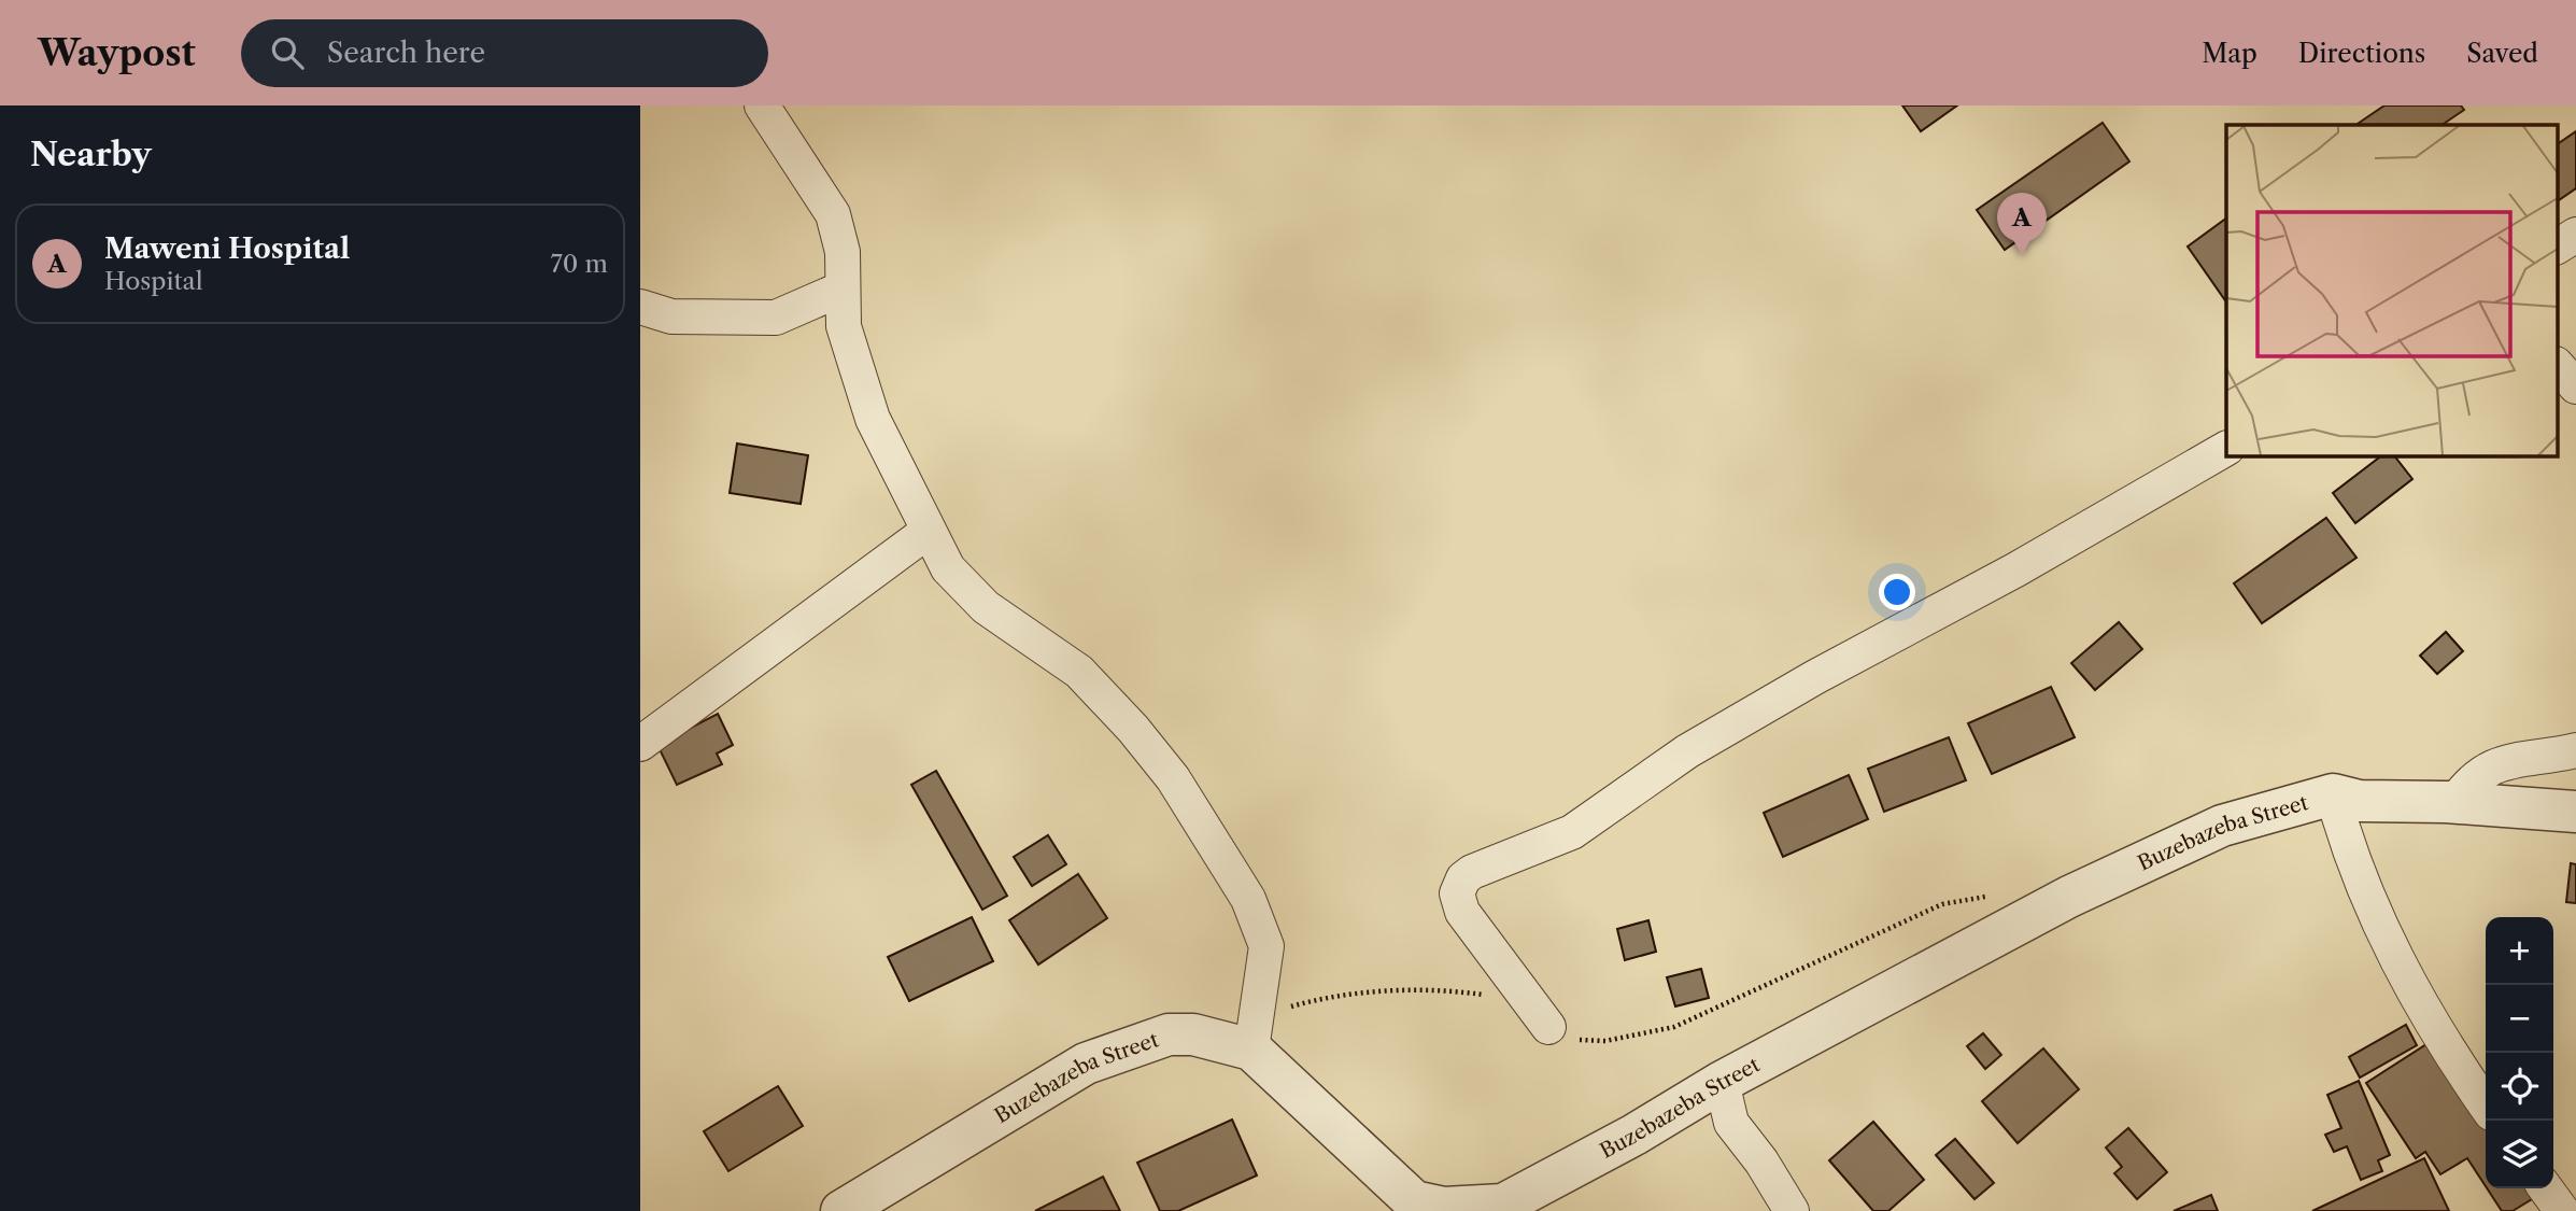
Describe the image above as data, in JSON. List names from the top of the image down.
{
  "streets": {
    "street": ["Buzebazeba Street"]
  },
  "page": {
    "header": "Waypost",
    "search": "Search here",
    "nav": ["Map", "Directions", "Saved"],
    "heading": "Nearby",
    "pins": "A",
    "list": [
      {
        "mark": "A",
        "name": "Maweni Hospital",
        "note": "Hospital",
        "value": "70 m"
      }
    ],
    "map_buttons": ["+", "−"]
  }
}
